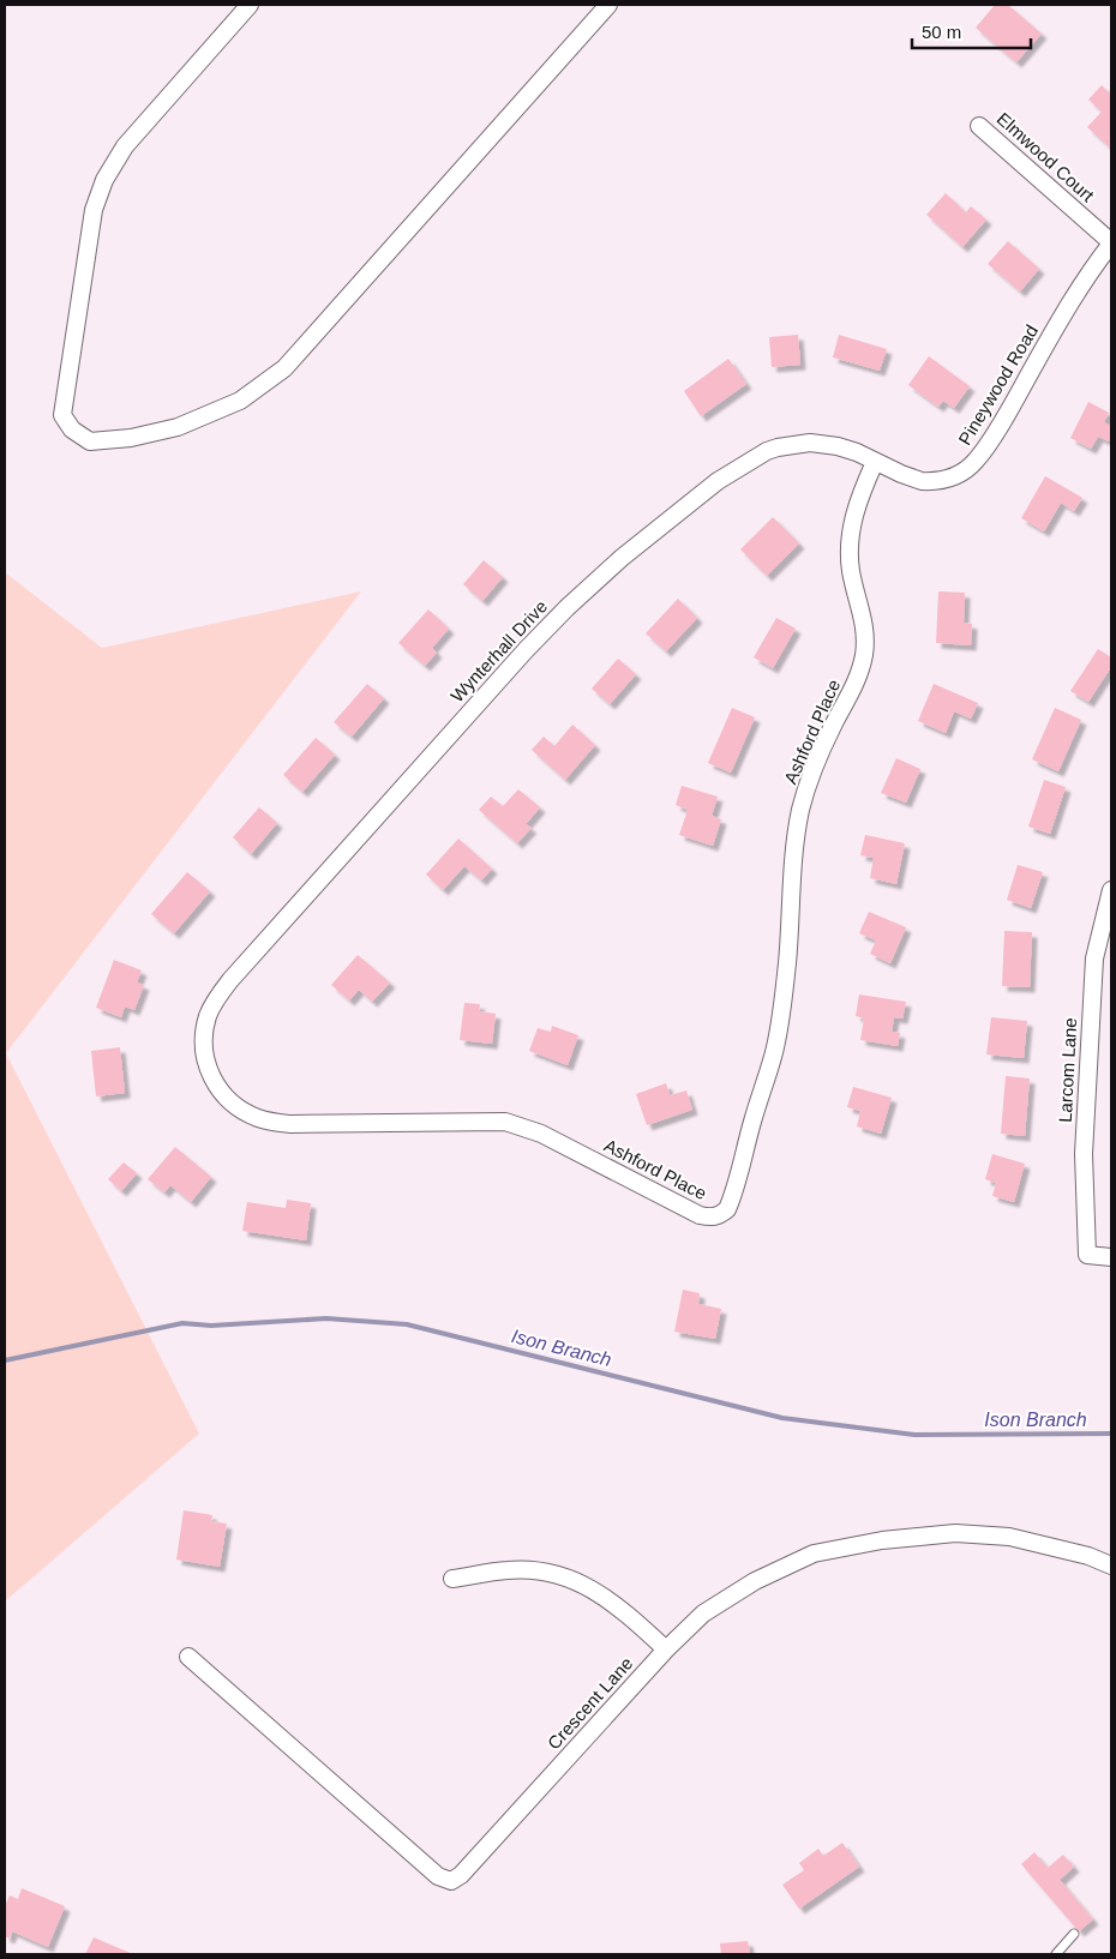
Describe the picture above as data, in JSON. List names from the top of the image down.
{
  "streets": {
    "street": [
      "Elmwood Court",
      "Pineywood Road",
      "Wynterhall Drive",
      "Ashford Place",
      "Larcom Lane",
      "Crescent Lane"
    ]
  },
  "crossings": [
    ["Elmwood Court", "Pineywood Road"],
    ["Pineywood Road", "Wynterhall Drive"],
    ["Pineywood Road", "Ashford Place"],
    ["Wynterhall Drive", "Ashford Place"]
  ],
  "water": ["Ison Branch"],
  "scale_bar": "50 m"
}
